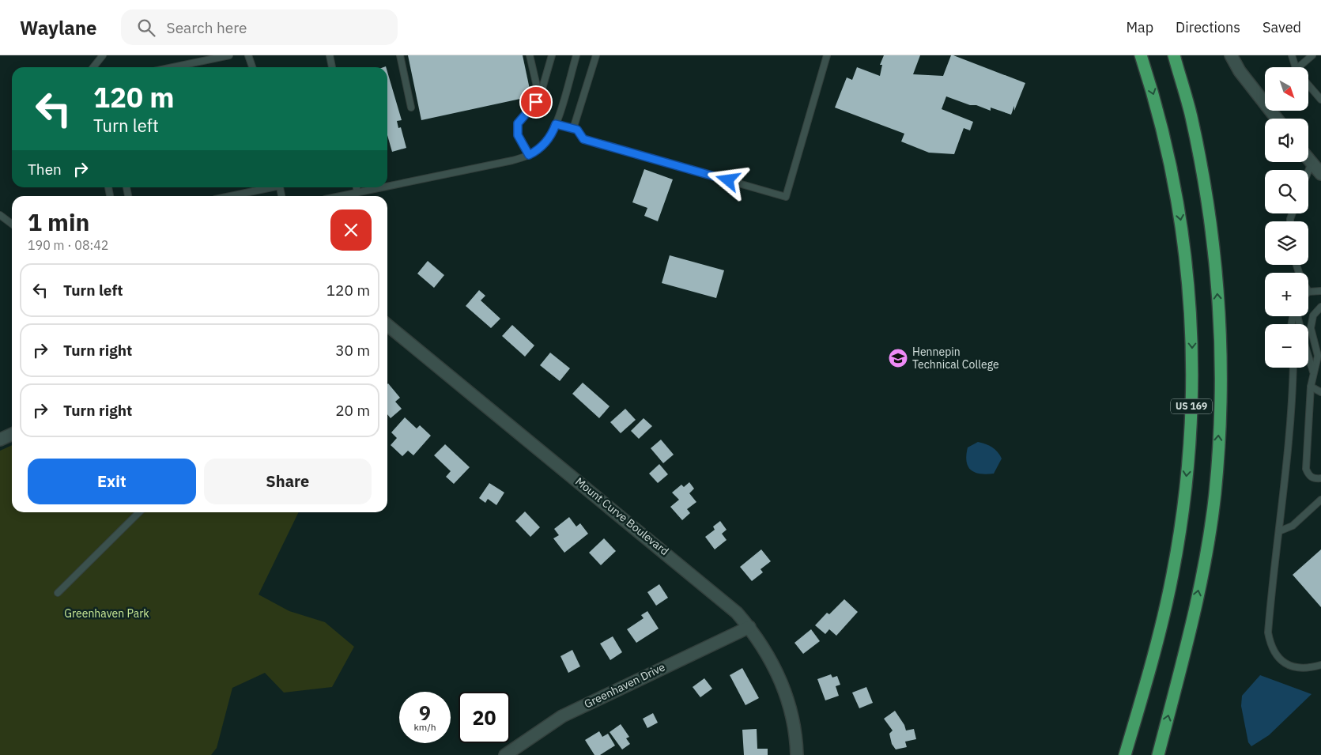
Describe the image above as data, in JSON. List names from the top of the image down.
{
  "streets": {
    "highway": ["US 169"],
    "street": ["Mount Curve Boulevard", "Greenhaven Drive"]
  },
  "crossings": [
    ["Mount Curve Boulevard", "Greenhaven Drive"]
  ],
  "parks": ["Greenhaven Park"],
  "places": {
    "school or university": ["Hennepin Technical College"]
  },
  "north": "bottom right",
  "page": {
    "header": "Waylane",
    "search": "Search here",
    "nav": ["Map", "Directions", "Saved"],
    "map_buttons": ["+", "−"],
    "turn": ["120 m", "Turn left"],
    "then": "Then",
    "heading": ["1 min", "190 m · 08:42"],
    "list": [
      {
        "name": "Turn left",
        "value": "120 m"
      },
      {
        "name": "Turn right",
        "value": "30 m"
      },
      {
        "name": "Turn right",
        "value": "20 m"
      }
    ],
    "buttons": ["Exit", "Share"],
    "speed": "9 km/h",
    "limit": "20"
  }
}
